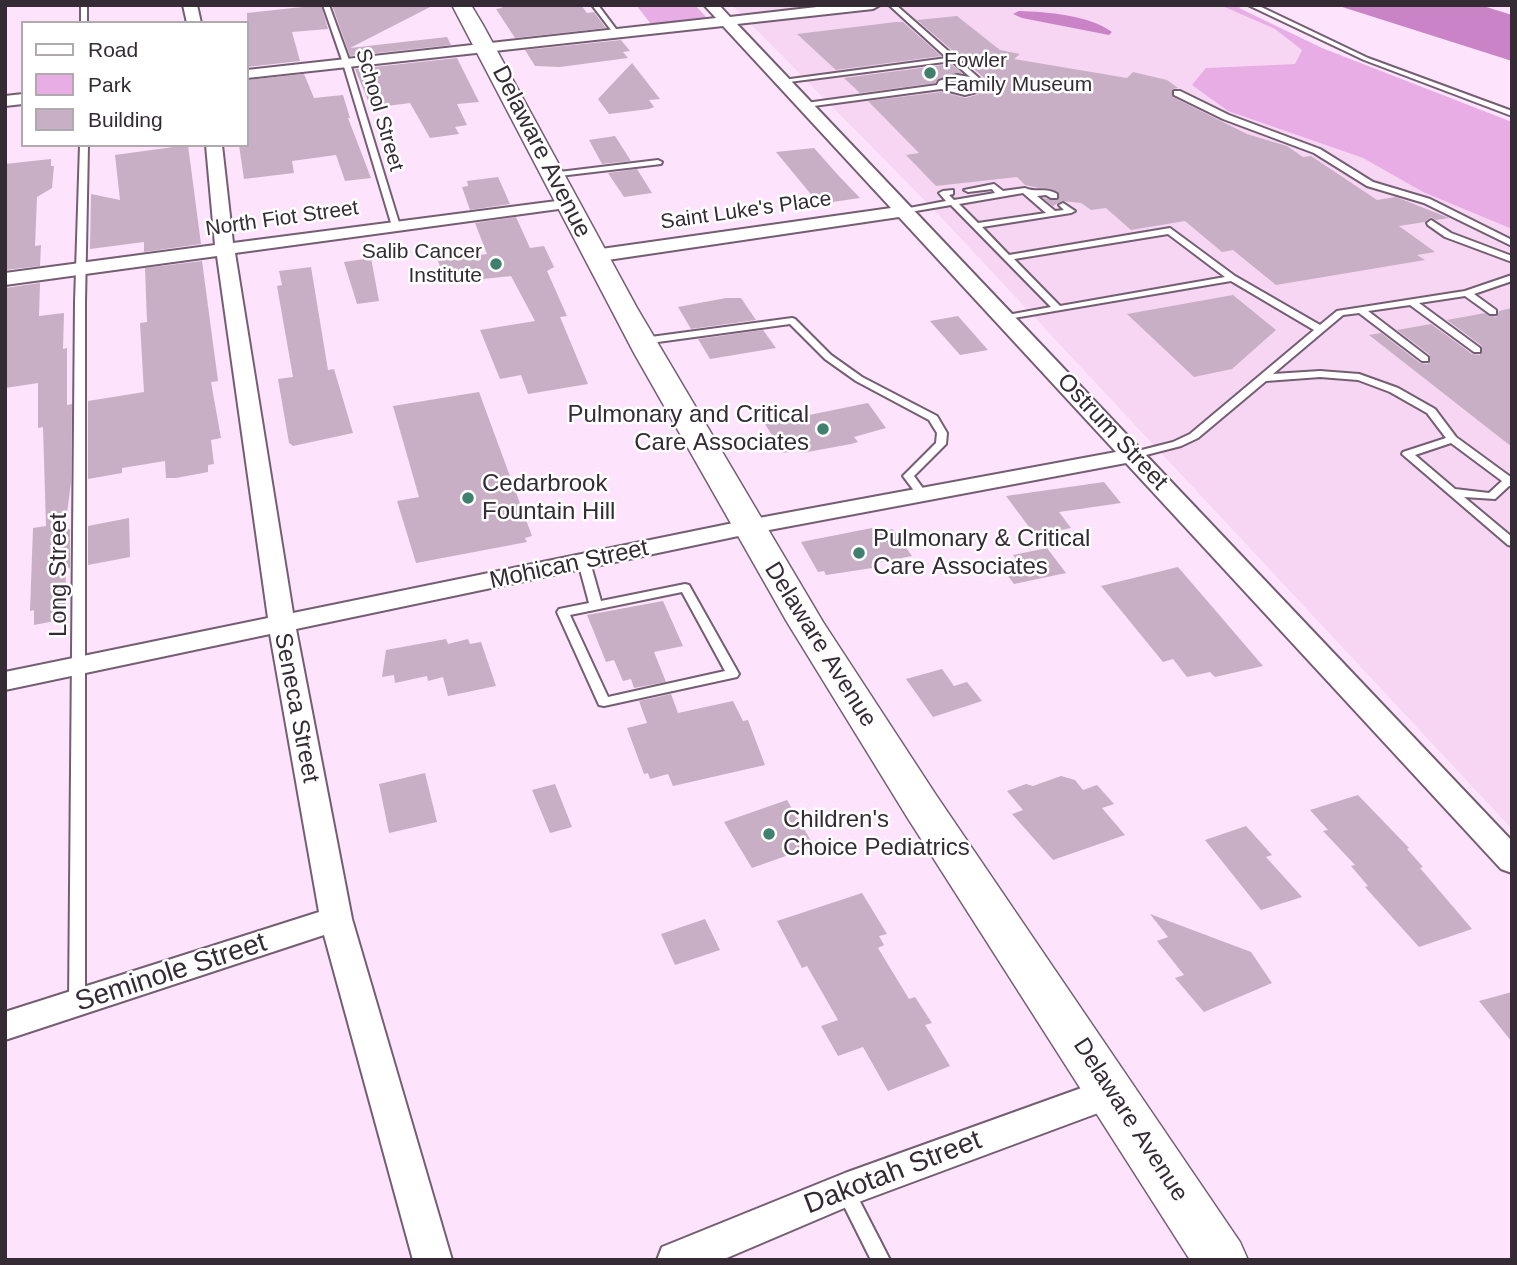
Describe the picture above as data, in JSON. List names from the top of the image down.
{
  "streets": {
    "main road": ["Delaware Avenue"],
    "street": [
      "Saint Luke's Place",
      "North Fiot Street",
      "Ostrum Street",
      "Mohican Street",
      "Seneca Street",
      "Seminole Street",
      "Dakotah Street"
    ],
    "lane": ["School Street", "Long Street"]
  },
  "crossings": [
    ["School Street", "North Fiot Street"],
    ["Delaware Avenue", "Saint Luke's Place"],
    ["Delaware Avenue", "North Fiot Street"],
    ["Delaware Avenue", "Mohican Street"],
    ["Delaware Avenue", "Dakotah Street"],
    ["Saint Luke's Place", "Ostrum Street"],
    ["North Fiot Street", "Long Street"],
    ["North Fiot Street", "Seneca Street"],
    ["Ostrum Street", "Mohican Street"],
    ["Mohican Street", "Long Street"],
    ["Mohican Street", "Seneca Street"],
    ["Long Street", "Seminole Street"],
    ["Seneca Street", "Seminole Street"]
  ],
  "places": [
    "Fowler Family Museum",
    "Salib Cancer Institute",
    "Pulmonary and Critical Care Associates",
    "Cedarbrook Fountain Hill",
    "Pulmonary & Critical Care Associates",
    "Children's Choice Pediatrics"
  ],
  "legend": ["Road", "Park", "Building"]
}
